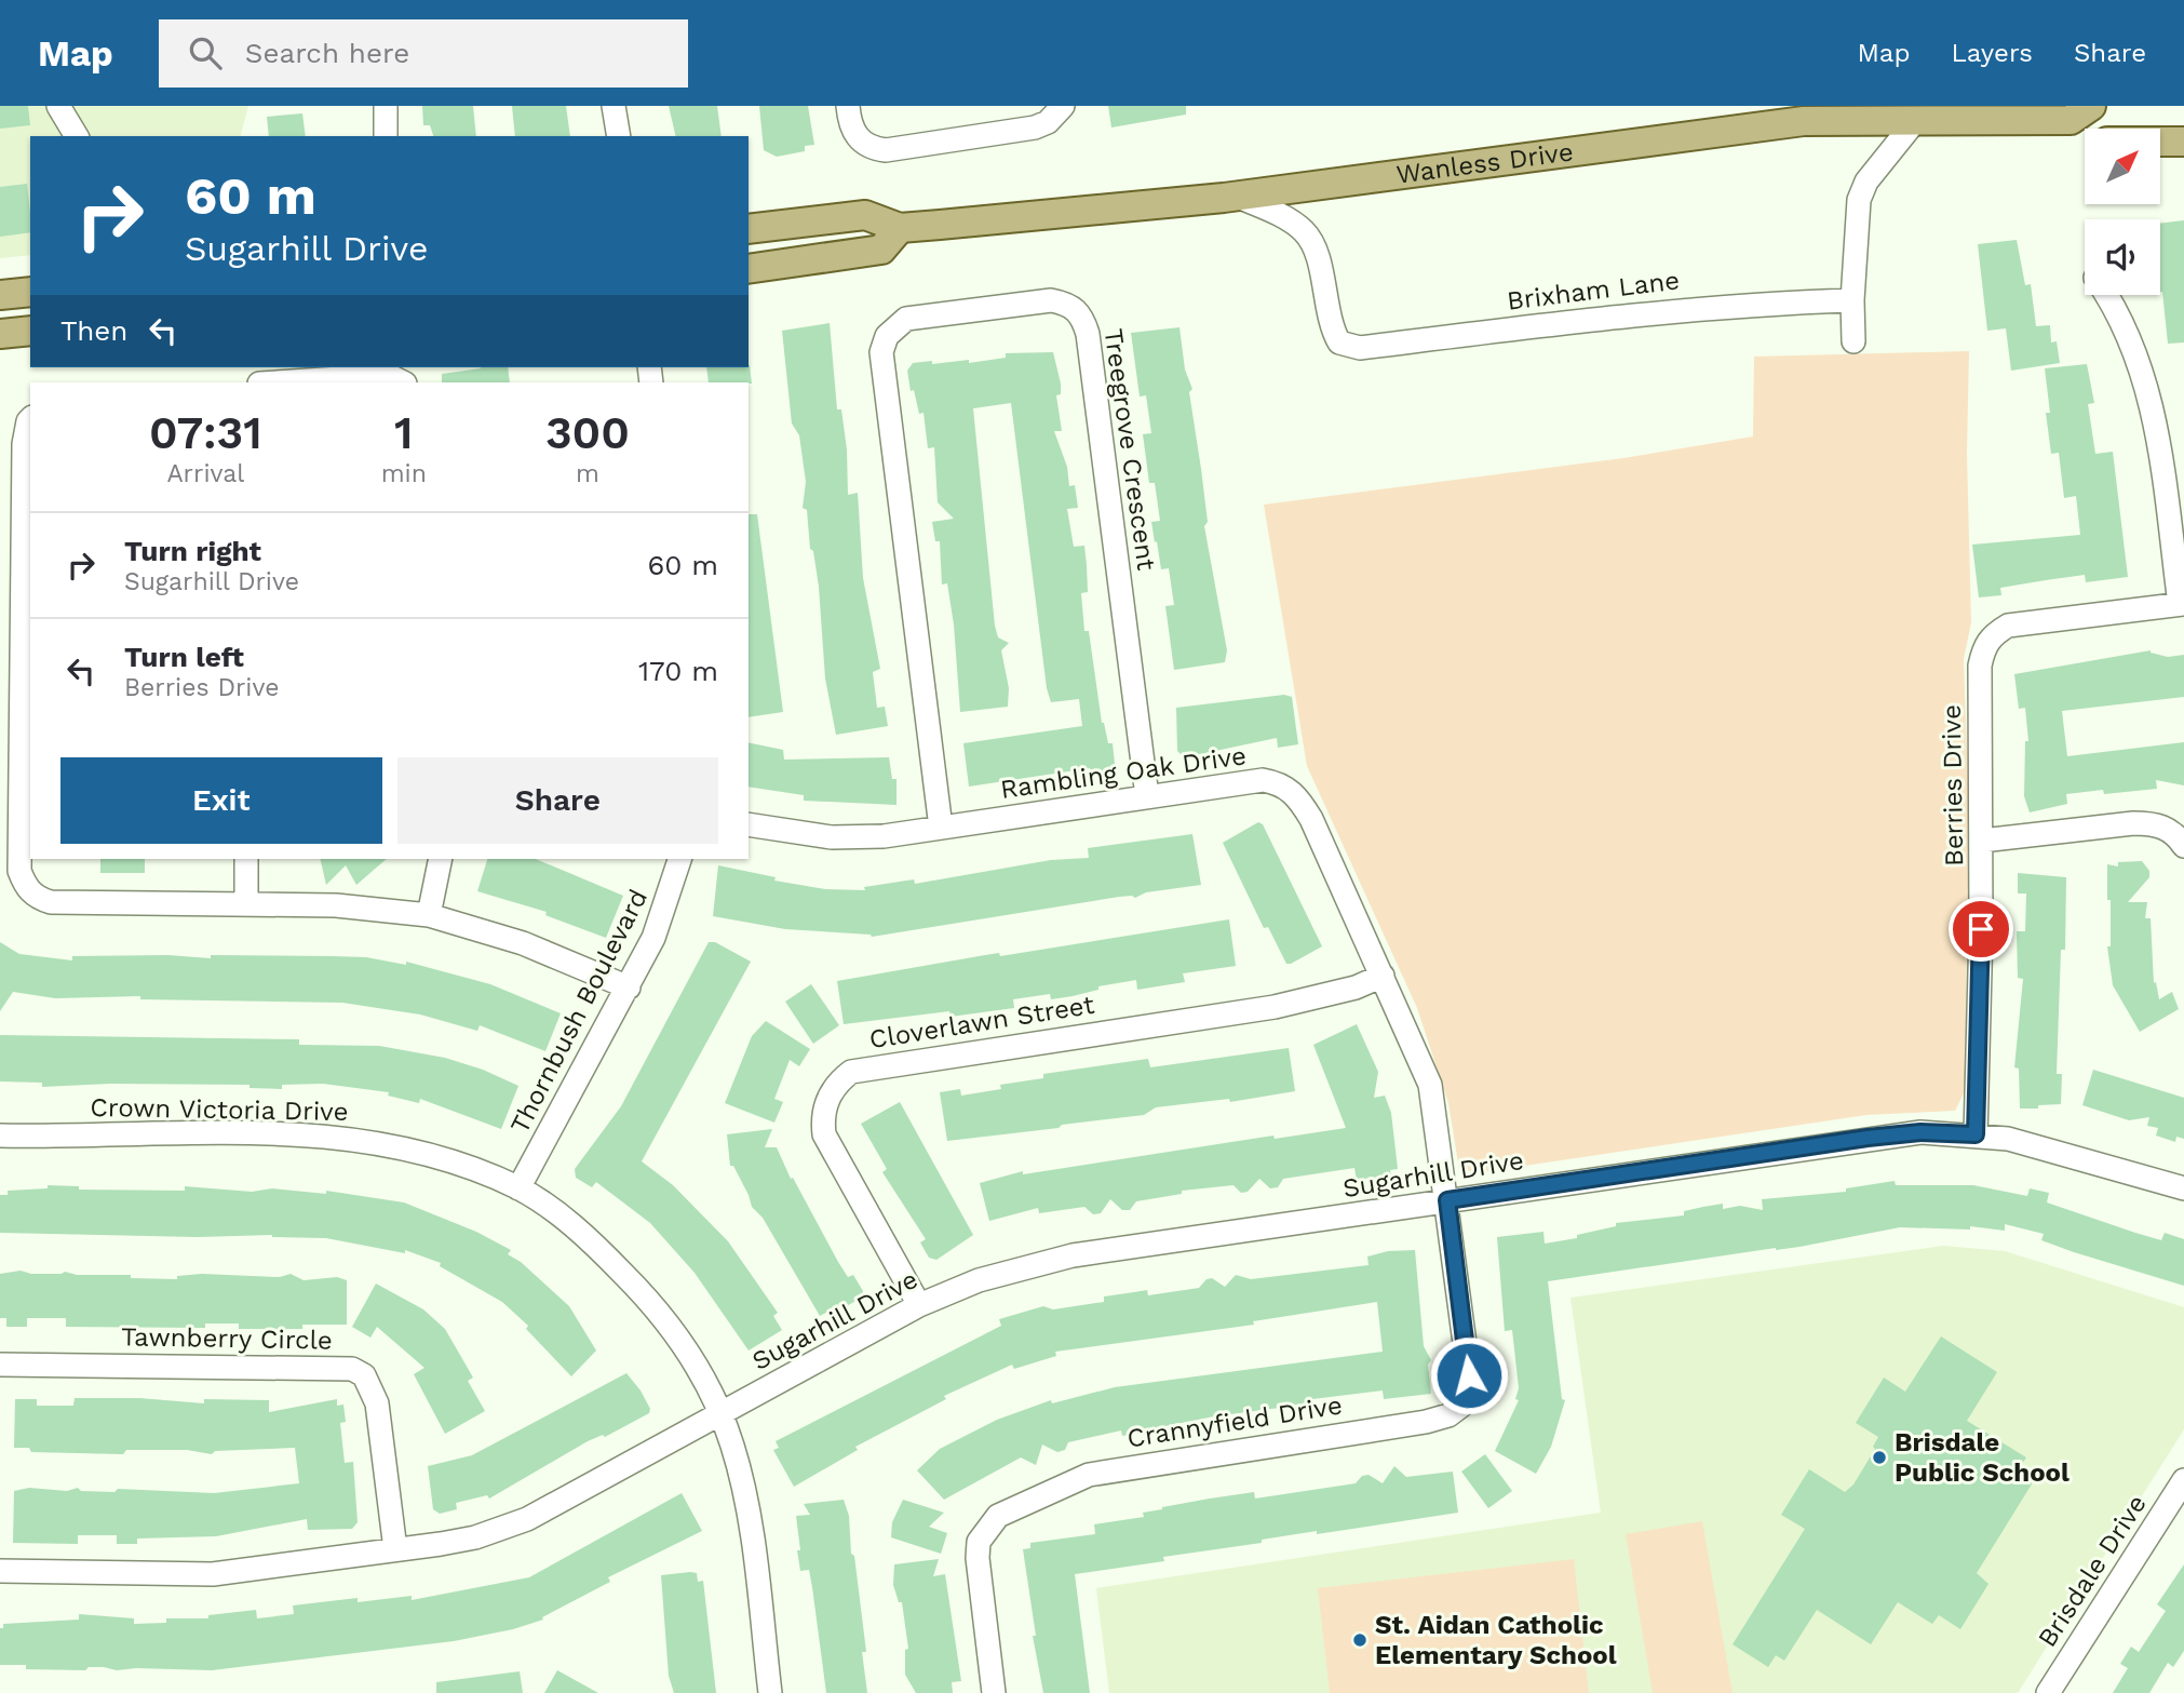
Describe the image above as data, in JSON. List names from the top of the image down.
{
  "streets": {
    "main road": ["Wanless Drive"],
    "street": [
      "Brixham Lane",
      "Treegrove Crescent",
      "Rambling Oak Drive",
      "Berries Drive",
      "Thornbush Boulevard",
      "Cloverlawn Street",
      "Crown Victoria Drive",
      "Sugarhill Drive",
      "Tawnberry Circle",
      "Crannyfield Drive",
      "Brisdale Drive"
    ]
  },
  "crossings": [
    ["Wanless Drive", "Brixham Lane"],
    ["Treegrove Crescent", "Rambling Oak Drive"],
    ["Rambling Oak Drive", "Cloverlawn Street"],
    ["Rambling Oak Drive", "Sugarhill Drive"],
    ["Rambling Oak Drive", "Crannyfield Drive"],
    ["Berries Drive", "Sugarhill Drive"],
    ["Thornbush Boulevard", "Crown Victoria Drive"],
    ["Cloverlawn Street", "Sugarhill Drive"],
    ["Crown Victoria Drive", "Sugarhill Drive"],
    ["Sugarhill Drive", "Crannyfield Drive"]
  ],
  "places": ["Brisdale Public School", "St. Aidan Catholic Elementary School"],
  "north": "top right",
  "page": {
    "header": "Map",
    "search": "Search here",
    "nav": ["Map", "Layers", "Share"],
    "turn": ["60 m", "Sugarhill Drive"],
    "then": "Then",
    "eta": [
      "07:31",
      "Arrival",
      "1",
      "min",
      "300",
      "m"
    ],
    "list": [
      {
        "name": "Turn right",
        "note": "Sugarhill Drive",
        "value": "60 m"
      },
      {
        "name": "Turn left",
        "note": "Berries Drive",
        "value": "170 m"
      }
    ],
    "buttons": ["Exit", "Share"]
  }
}
